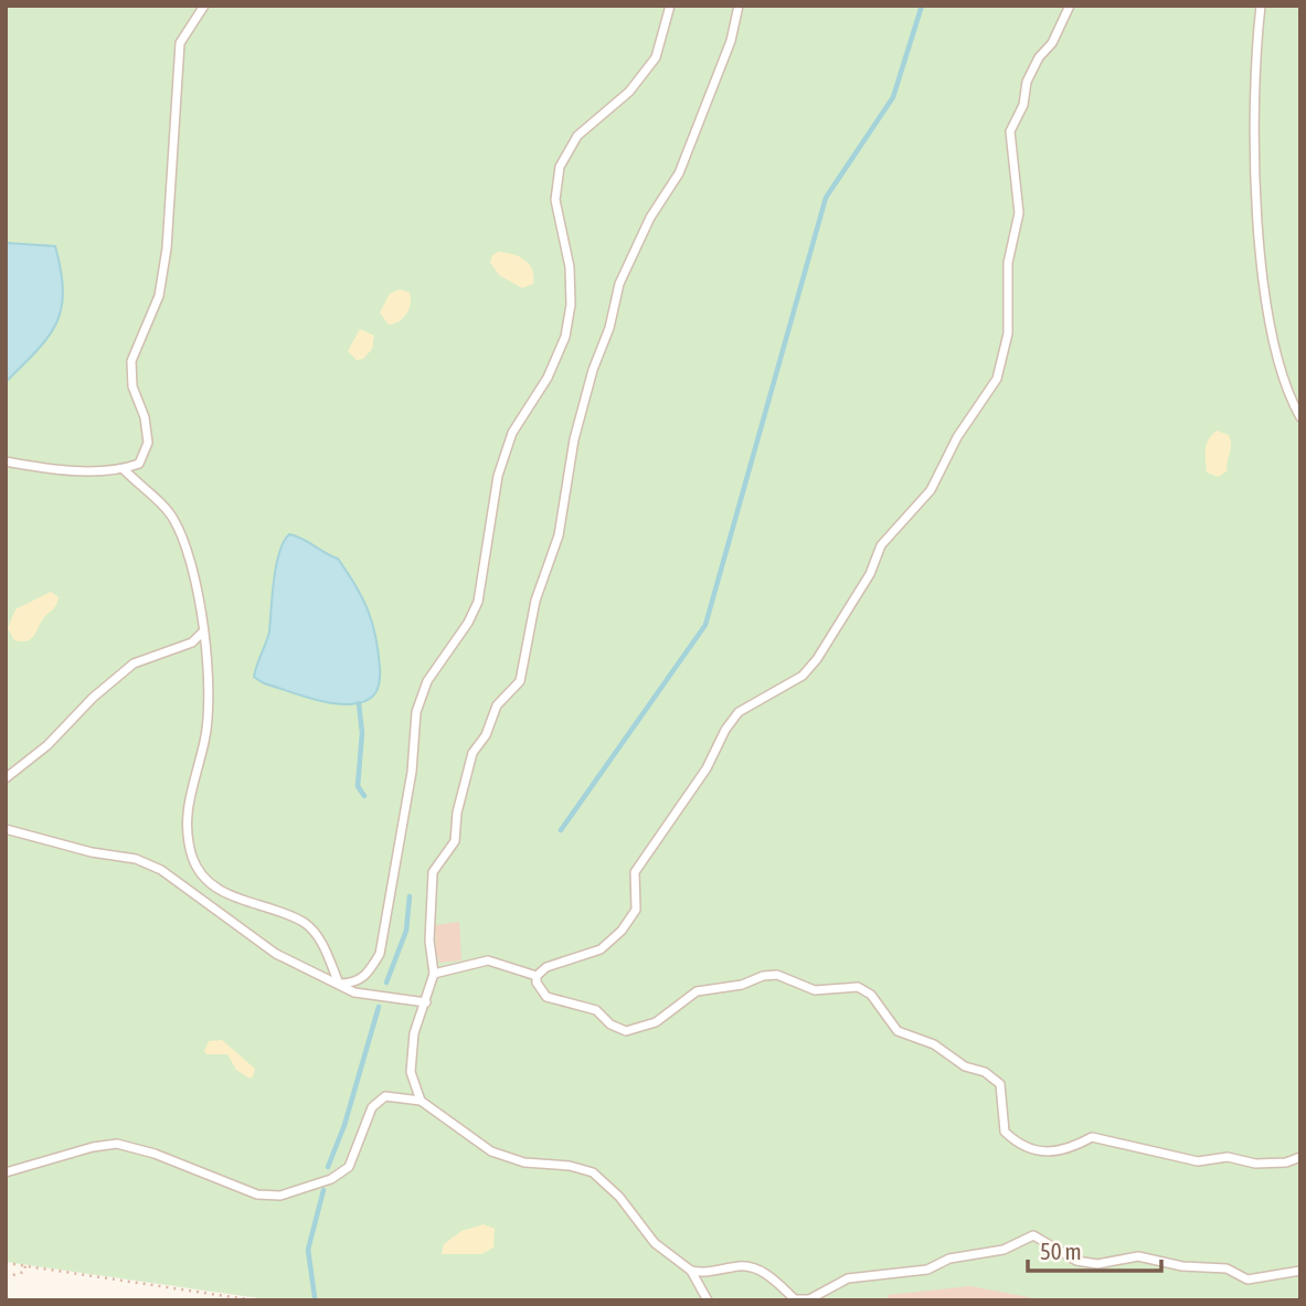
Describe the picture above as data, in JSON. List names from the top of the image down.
{
  "scale_bar": "50 m"
}
